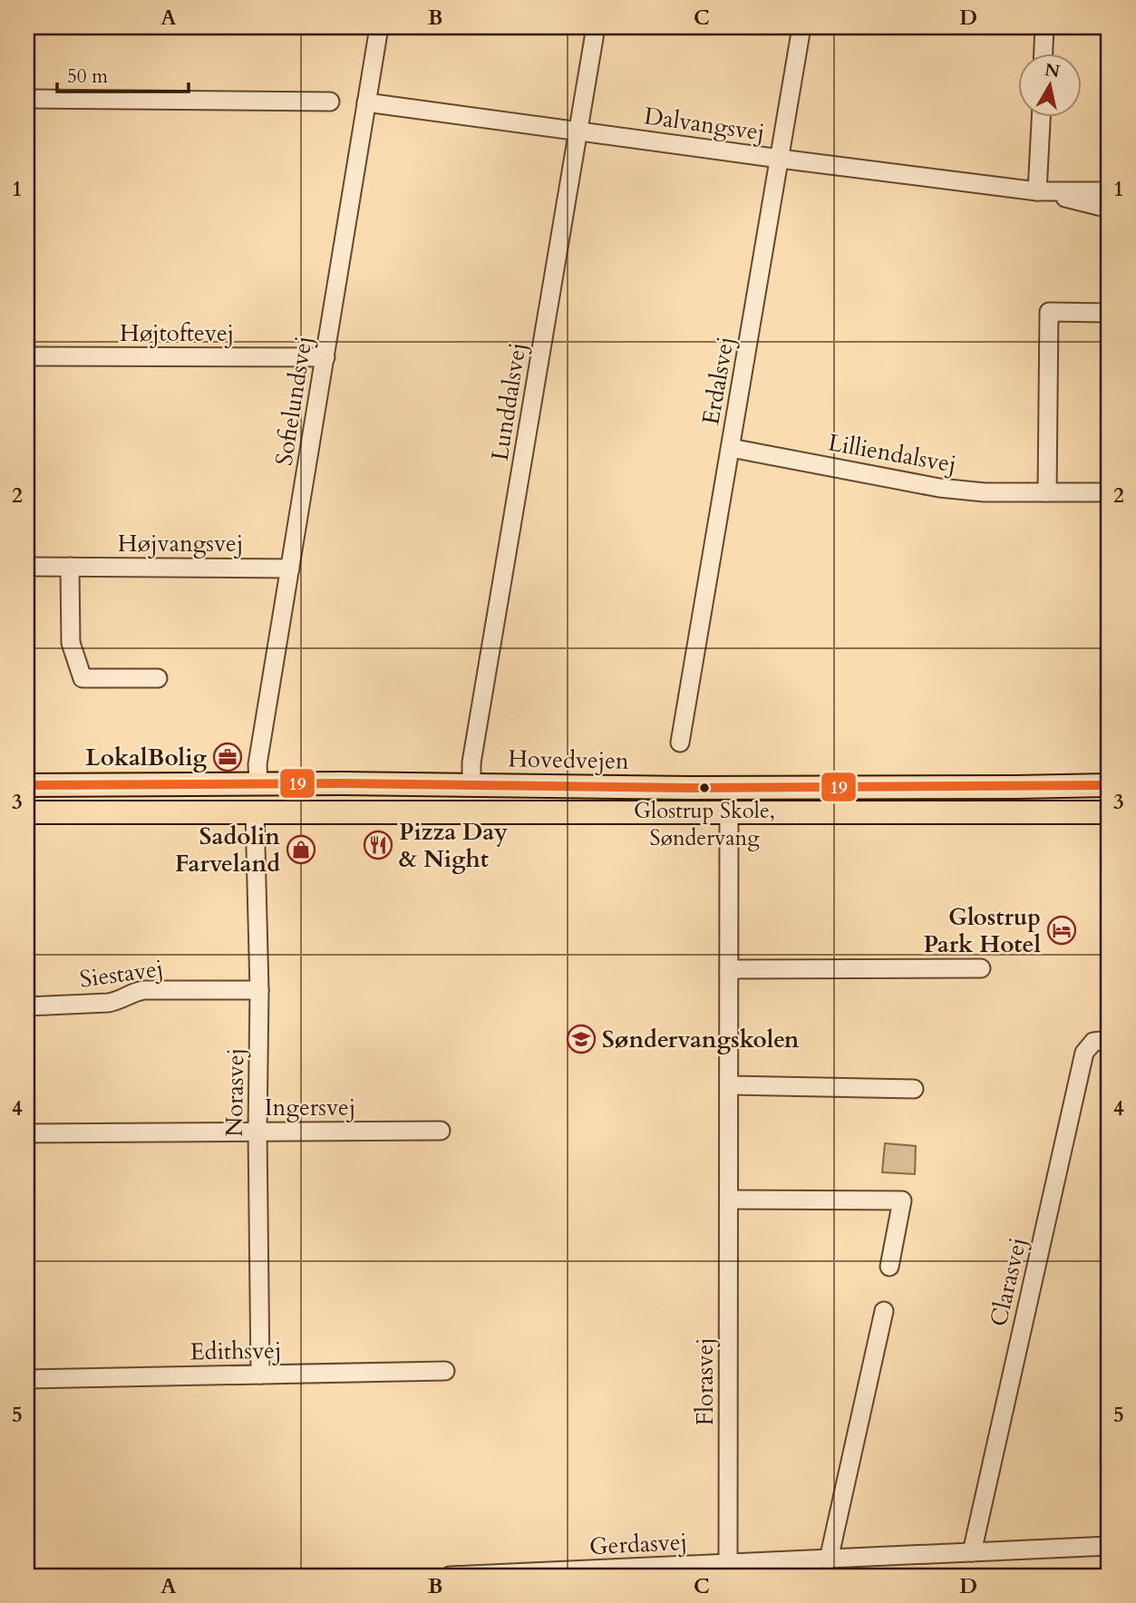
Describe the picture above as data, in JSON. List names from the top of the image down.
{
  "streets": {
    "main road": ["Hovedvejen"],
    "street": [
      "Dalvangsvej",
      "Højtoftevej",
      "Erdalsvej",
      "Sofielundsvej",
      "Lunddalsvej",
      "Lilliendalsvej",
      "Højvangsvej",
      "Siestavej",
      "Norasvej",
      "Ingersvej",
      "Clarasvej",
      "Edithsvej",
      "Florasvej",
      "Gerdasvej"
    ]
  },
  "crossings": [
    ["Dalvangsvej", "Erdalsvej"],
    ["Dalvangsvej", "Sofielundsvej"],
    ["Dalvangsvej", "Lunddalsvej"],
    ["Højtoftevej", "Sofielundsvej"],
    ["Erdalsvej", "Lilliendalsvej"],
    ["Sofielundsvej", "Højvangsvej"],
    ["Sofielundsvej", "Hovedvejen"],
    ["Lunddalsvej", "Hovedvejen"],
    ["Siestavej", "Norasvej"],
    ["Norasvej", "Ingersvej"],
    ["Norasvej", "Edithsvej"],
    ["Clarasvej", "Gerdasvej"],
    ["Florasvej", "Gerdasvej"]
  ],
  "places": {
    "office": ["LokalBolig"],
    "other": ["Glostrup Skole, Søndervang"],
    "restaurant": ["Pizza Day & Night"],
    "shop": ["Sadolin Farveland"],
    "hotel": ["Glostrup Park Hotel"],
    "school or university": ["Søndervangskolen"]
  },
  "lines": ["transit line 19"],
  "scale_bar": "50 m",
  "north": "top",
  "grid": {
    "columns": [
      "A",
      "B",
      "C",
      "D"
    ],
    "rows": [
      "1",
      "2",
      "3",
      "4",
      "5"
    ]
  }
}
